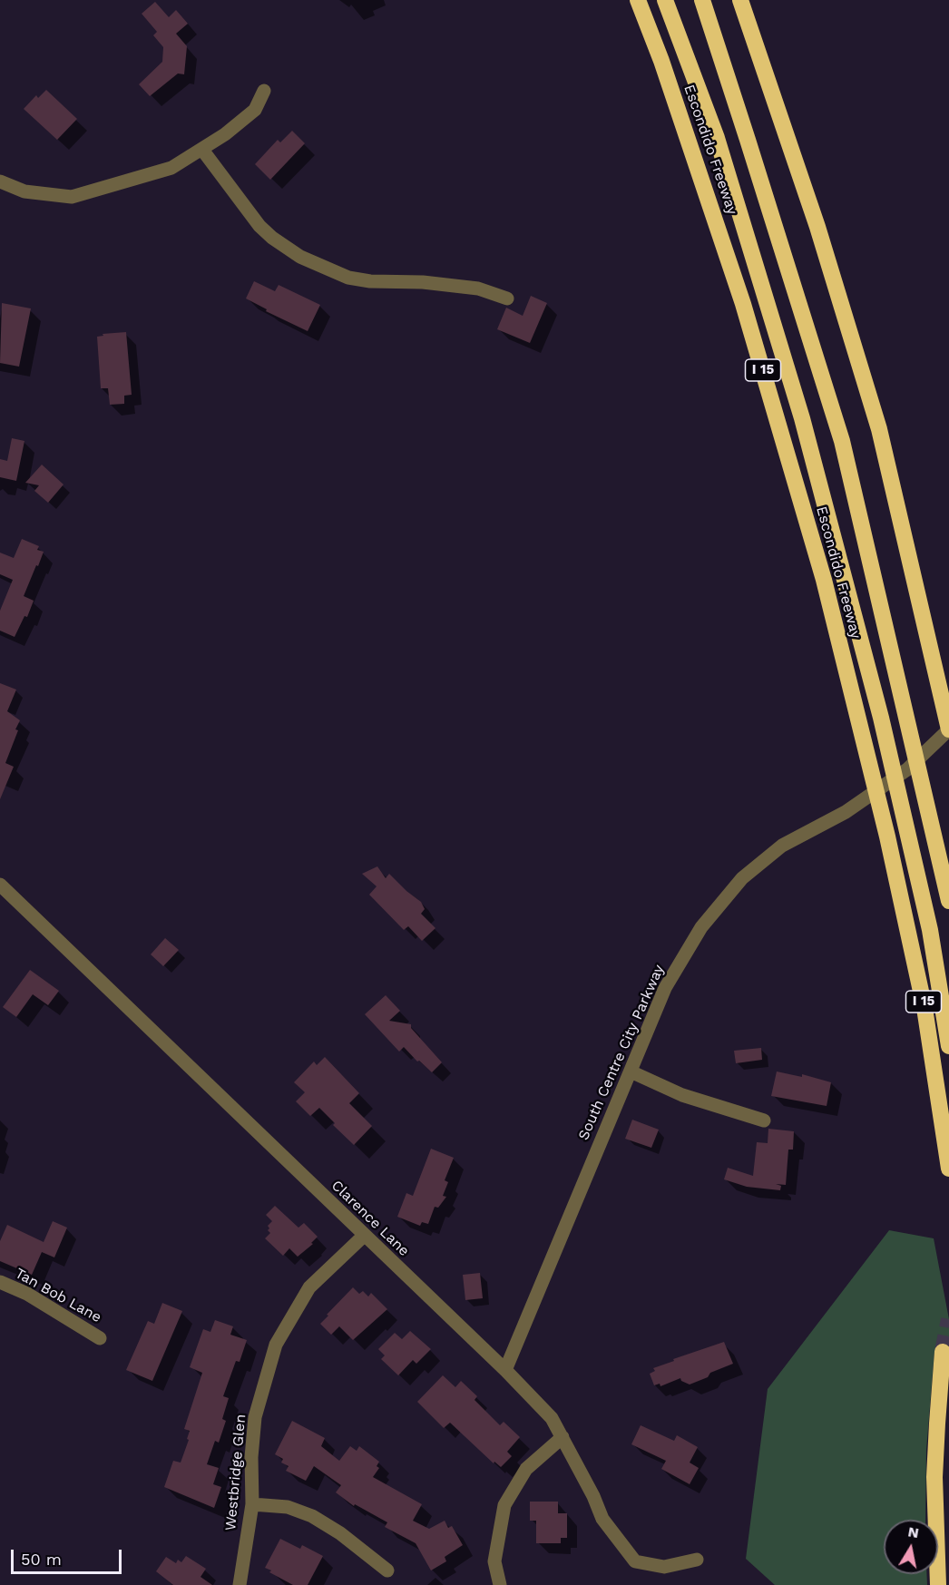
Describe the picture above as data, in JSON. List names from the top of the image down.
{
  "streets": {
    "highway": ["Escondido Freeway", "I 15"],
    "street": [
      "South Centre City Parkway",
      "Clarence Lane",
      "Tan Bob Lane",
      "Westbridge Glen"
    ]
  },
  "crossings": [
    ["South Centre City Parkway", "Clarence Lane"],
    ["Clarence Lane", "Westbridge Glen"]
  ],
  "scale_bar": "50 m",
  "north": "top"
}
